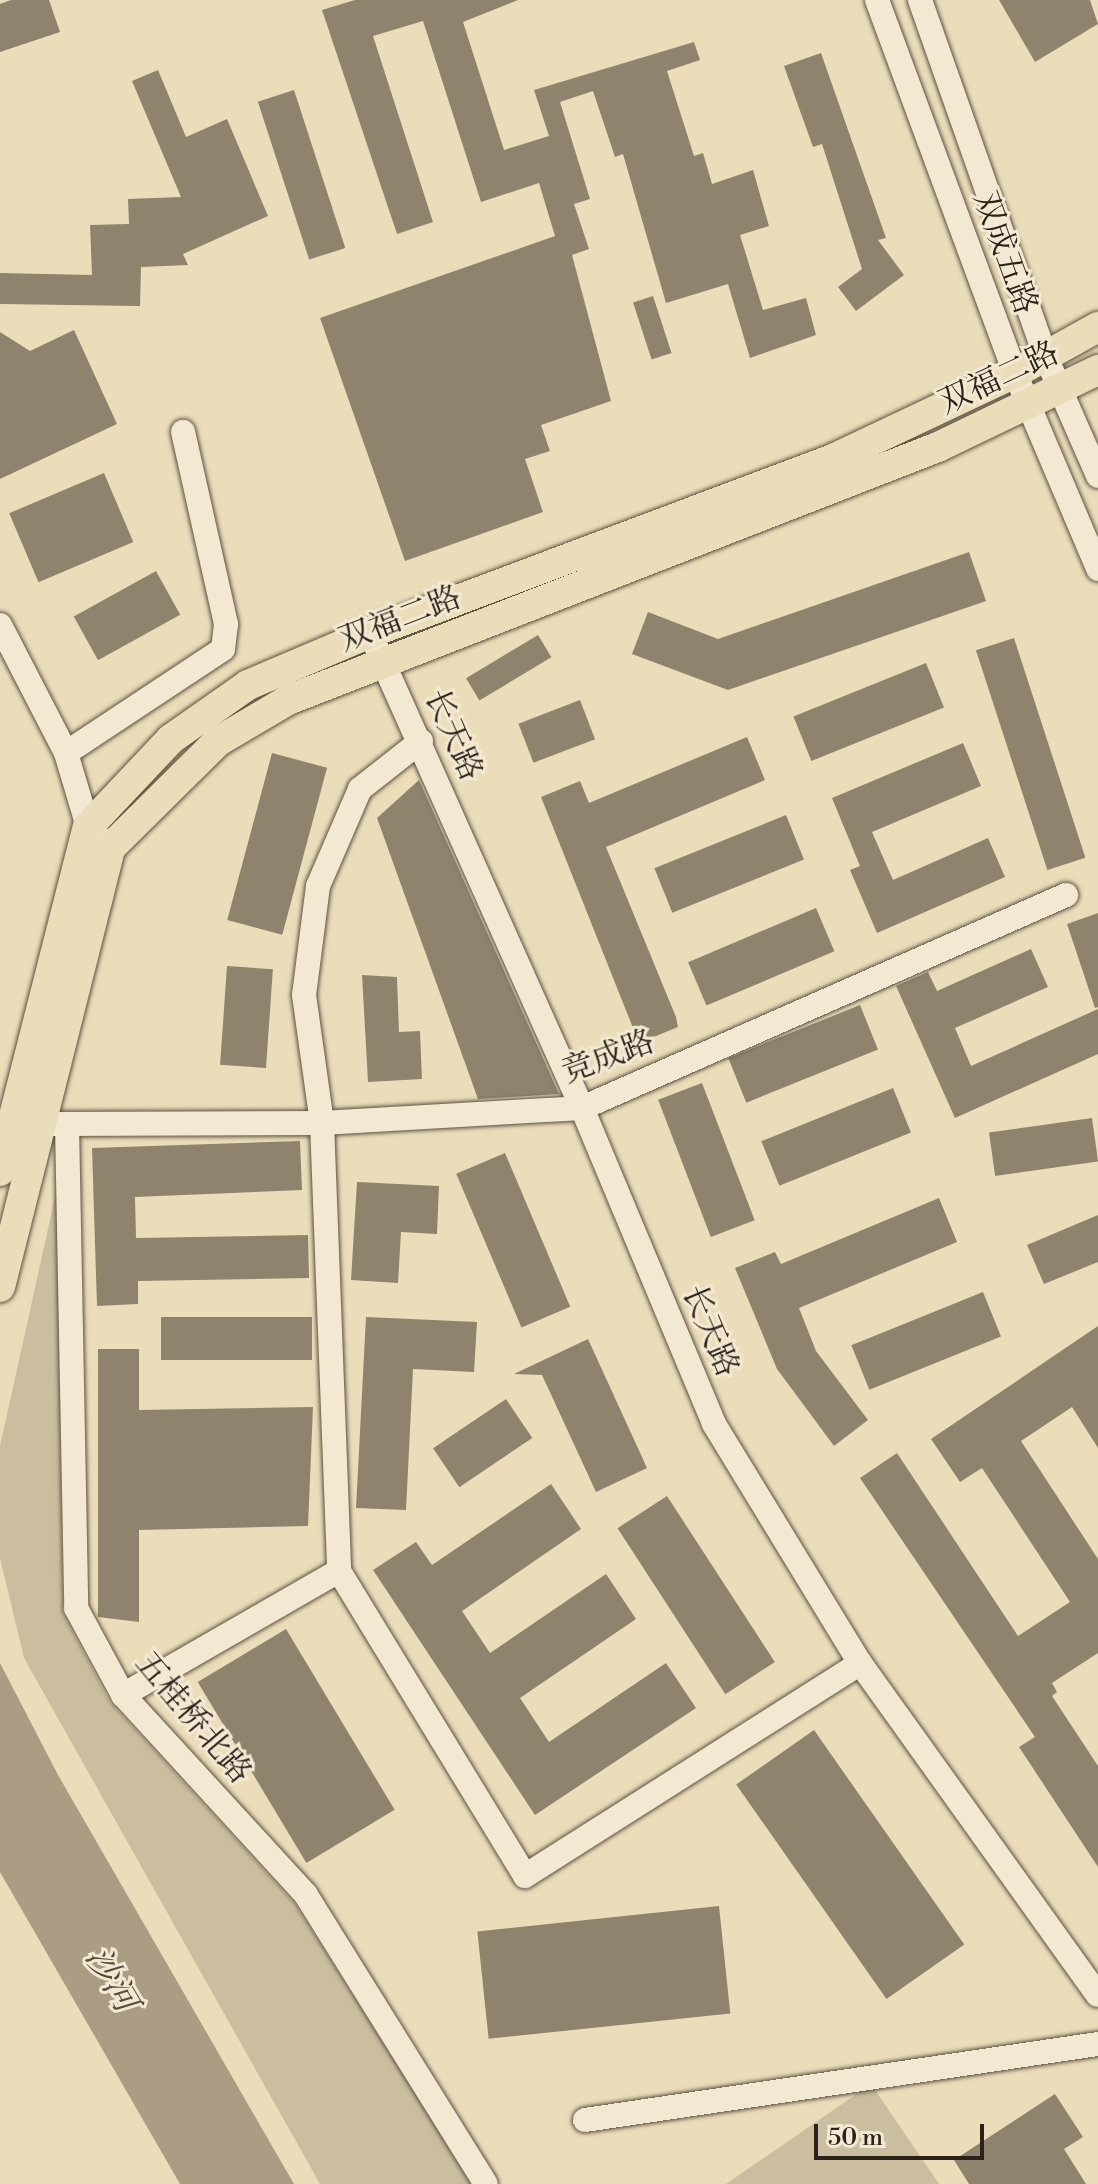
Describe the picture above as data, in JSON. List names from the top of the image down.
{
  "streets": {
    "main road": ["双福二路"],
    "street": [
      "双成五路",
      "长天路",
      "竞成路",
      "五桂桥北路"
    ]
  },
  "crossings": [
    ["双成五路", "双福二路"],
    ["双福二路", "长天路"],
    ["双福二路", "竞成路"],
    ["双福二路", "五桂桥北路"],
    ["长天路", "竞成路"],
    ["竞成路", "五桂桥北路"]
  ],
  "water": ["沙河"],
  "scale_bar": "50 m"
}
